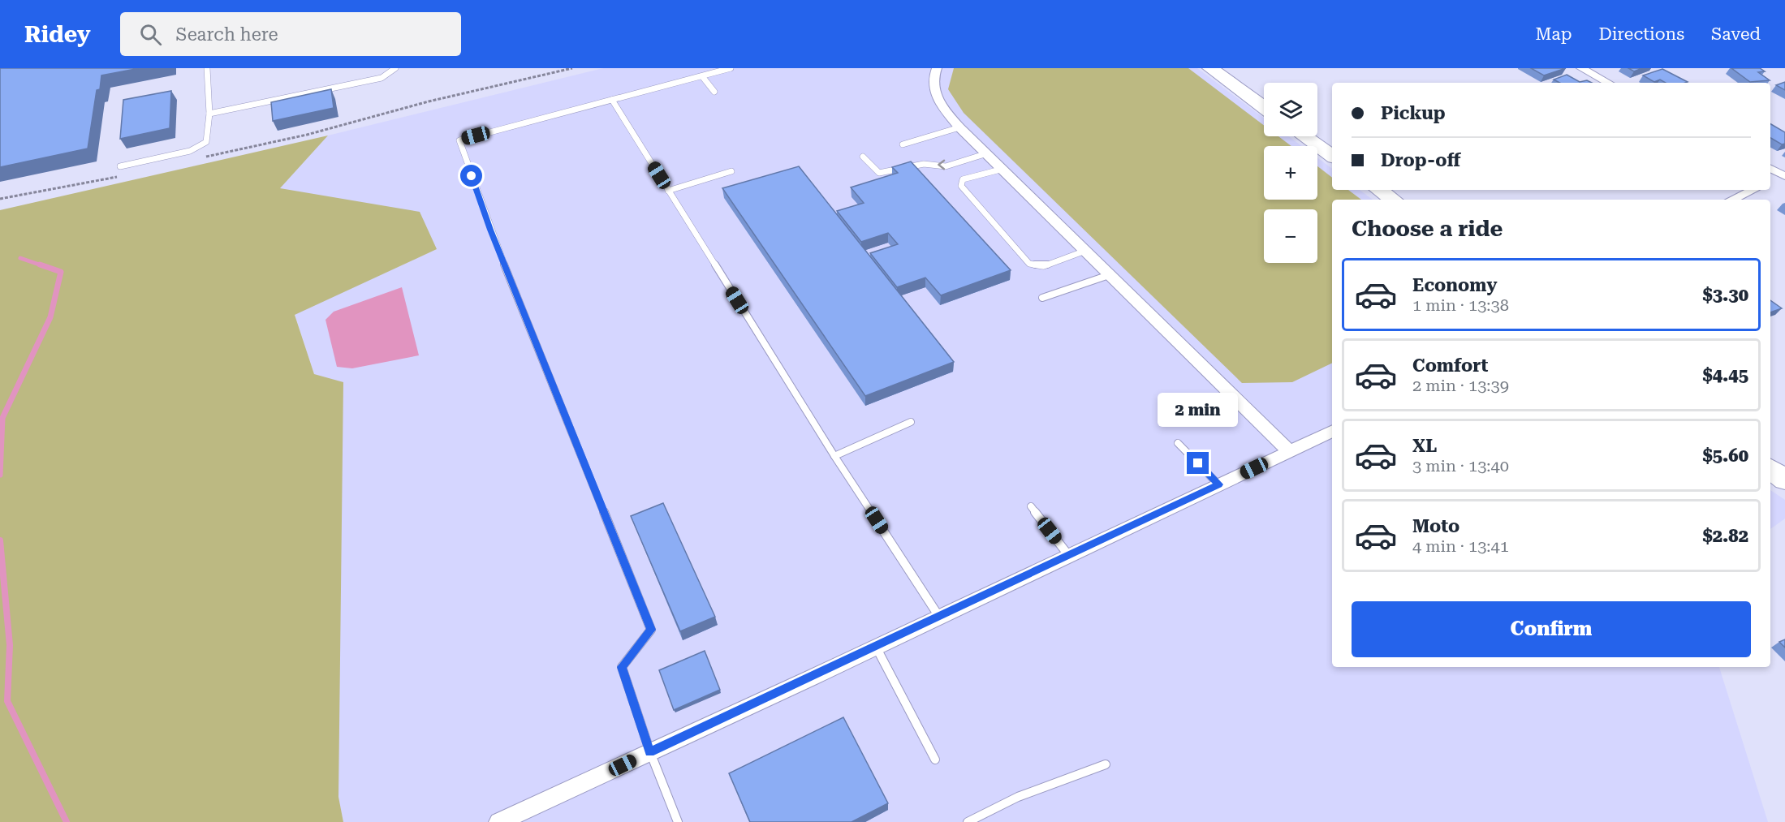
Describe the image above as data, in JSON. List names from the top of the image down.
{
  "page": {
    "header": "Ridey",
    "search": "Search here",
    "nav": ["Map", "Directions", "Saved"],
    "map_buttons": ["+", "−"],
    "banner": ["Pickup", "Drop-off"],
    "heading": "Choose a ride",
    "list": [
      {
        "name": "Economy",
        "note": "1 min · 13:38",
        "value": "$3.30"
      },
      {
        "name": "Comfort",
        "note": "2 min · 13:39",
        "value": "$4.45"
      },
      {
        "name": "XL",
        "note": "3 min · 13:40",
        "value": "$5.60"
      },
      {
        "name": "Moto",
        "note": "4 min · 13:41",
        "value": "$2.82"
      }
    ],
    "bubble": "2 min",
    "buttons": "Confirm"
  }
}
